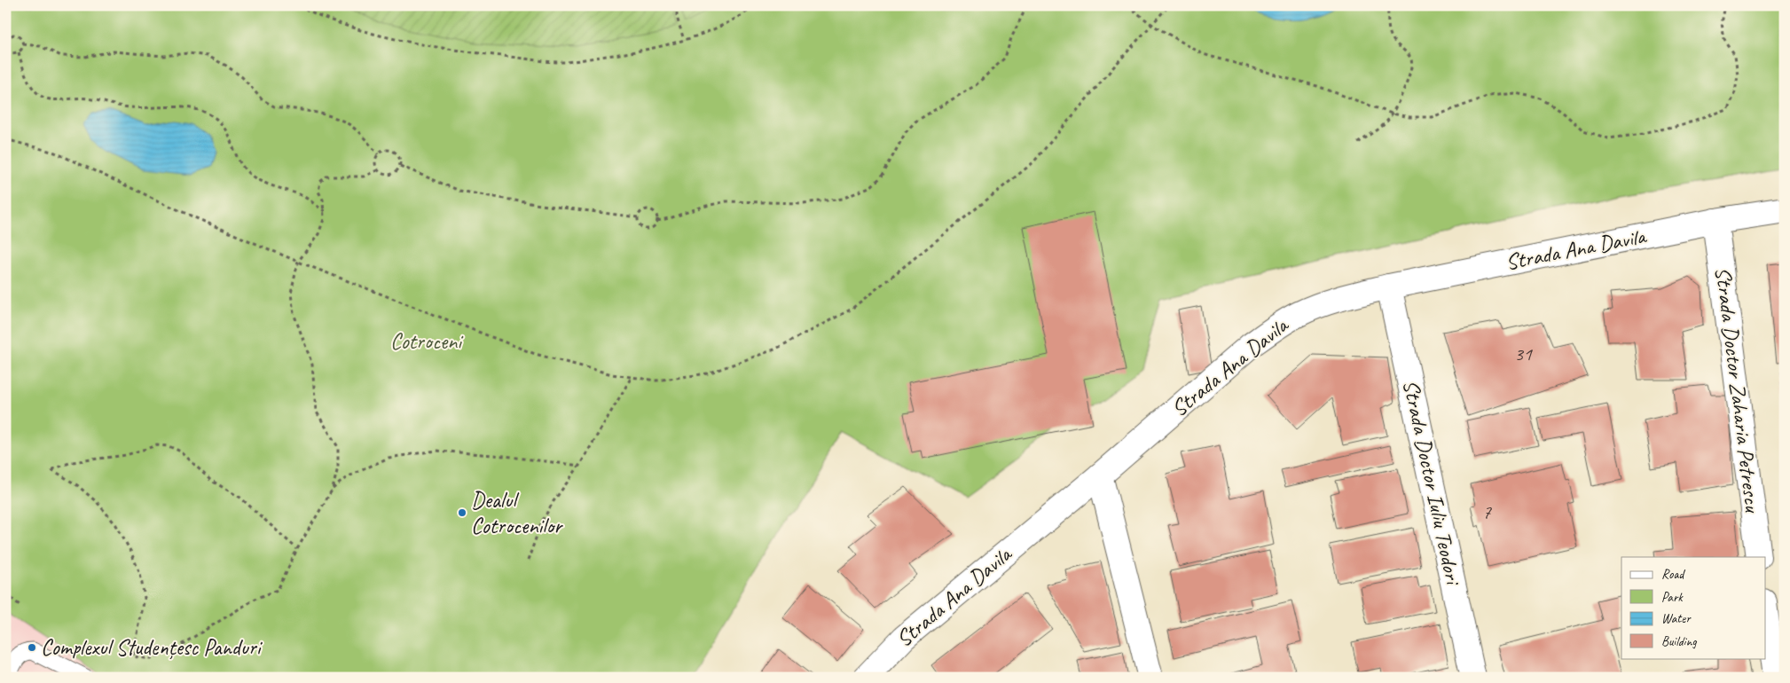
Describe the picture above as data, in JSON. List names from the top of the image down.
{
  "streets": {
    "street": ["Strada Ana Davila", "Strada Doctor Zaharia Petrescu", "Strada Doctor Iuliu Teodori"]
  },
  "crossings": [
    ["Strada Ana Davila", "Strada Doctor Zaharia Petrescu"],
    ["Strada Ana Davila", "Strada Doctor Iuliu Teodori"]
  ],
  "parks": ["Cotroceni"],
  "places": ["Dealul Cotrocenilor", "Complexul Studențesc Panduri"],
  "house_numbers": ["31", "7"],
  "legend": [
    "Road",
    "Park",
    "Water",
    "Building"
  ]
}
